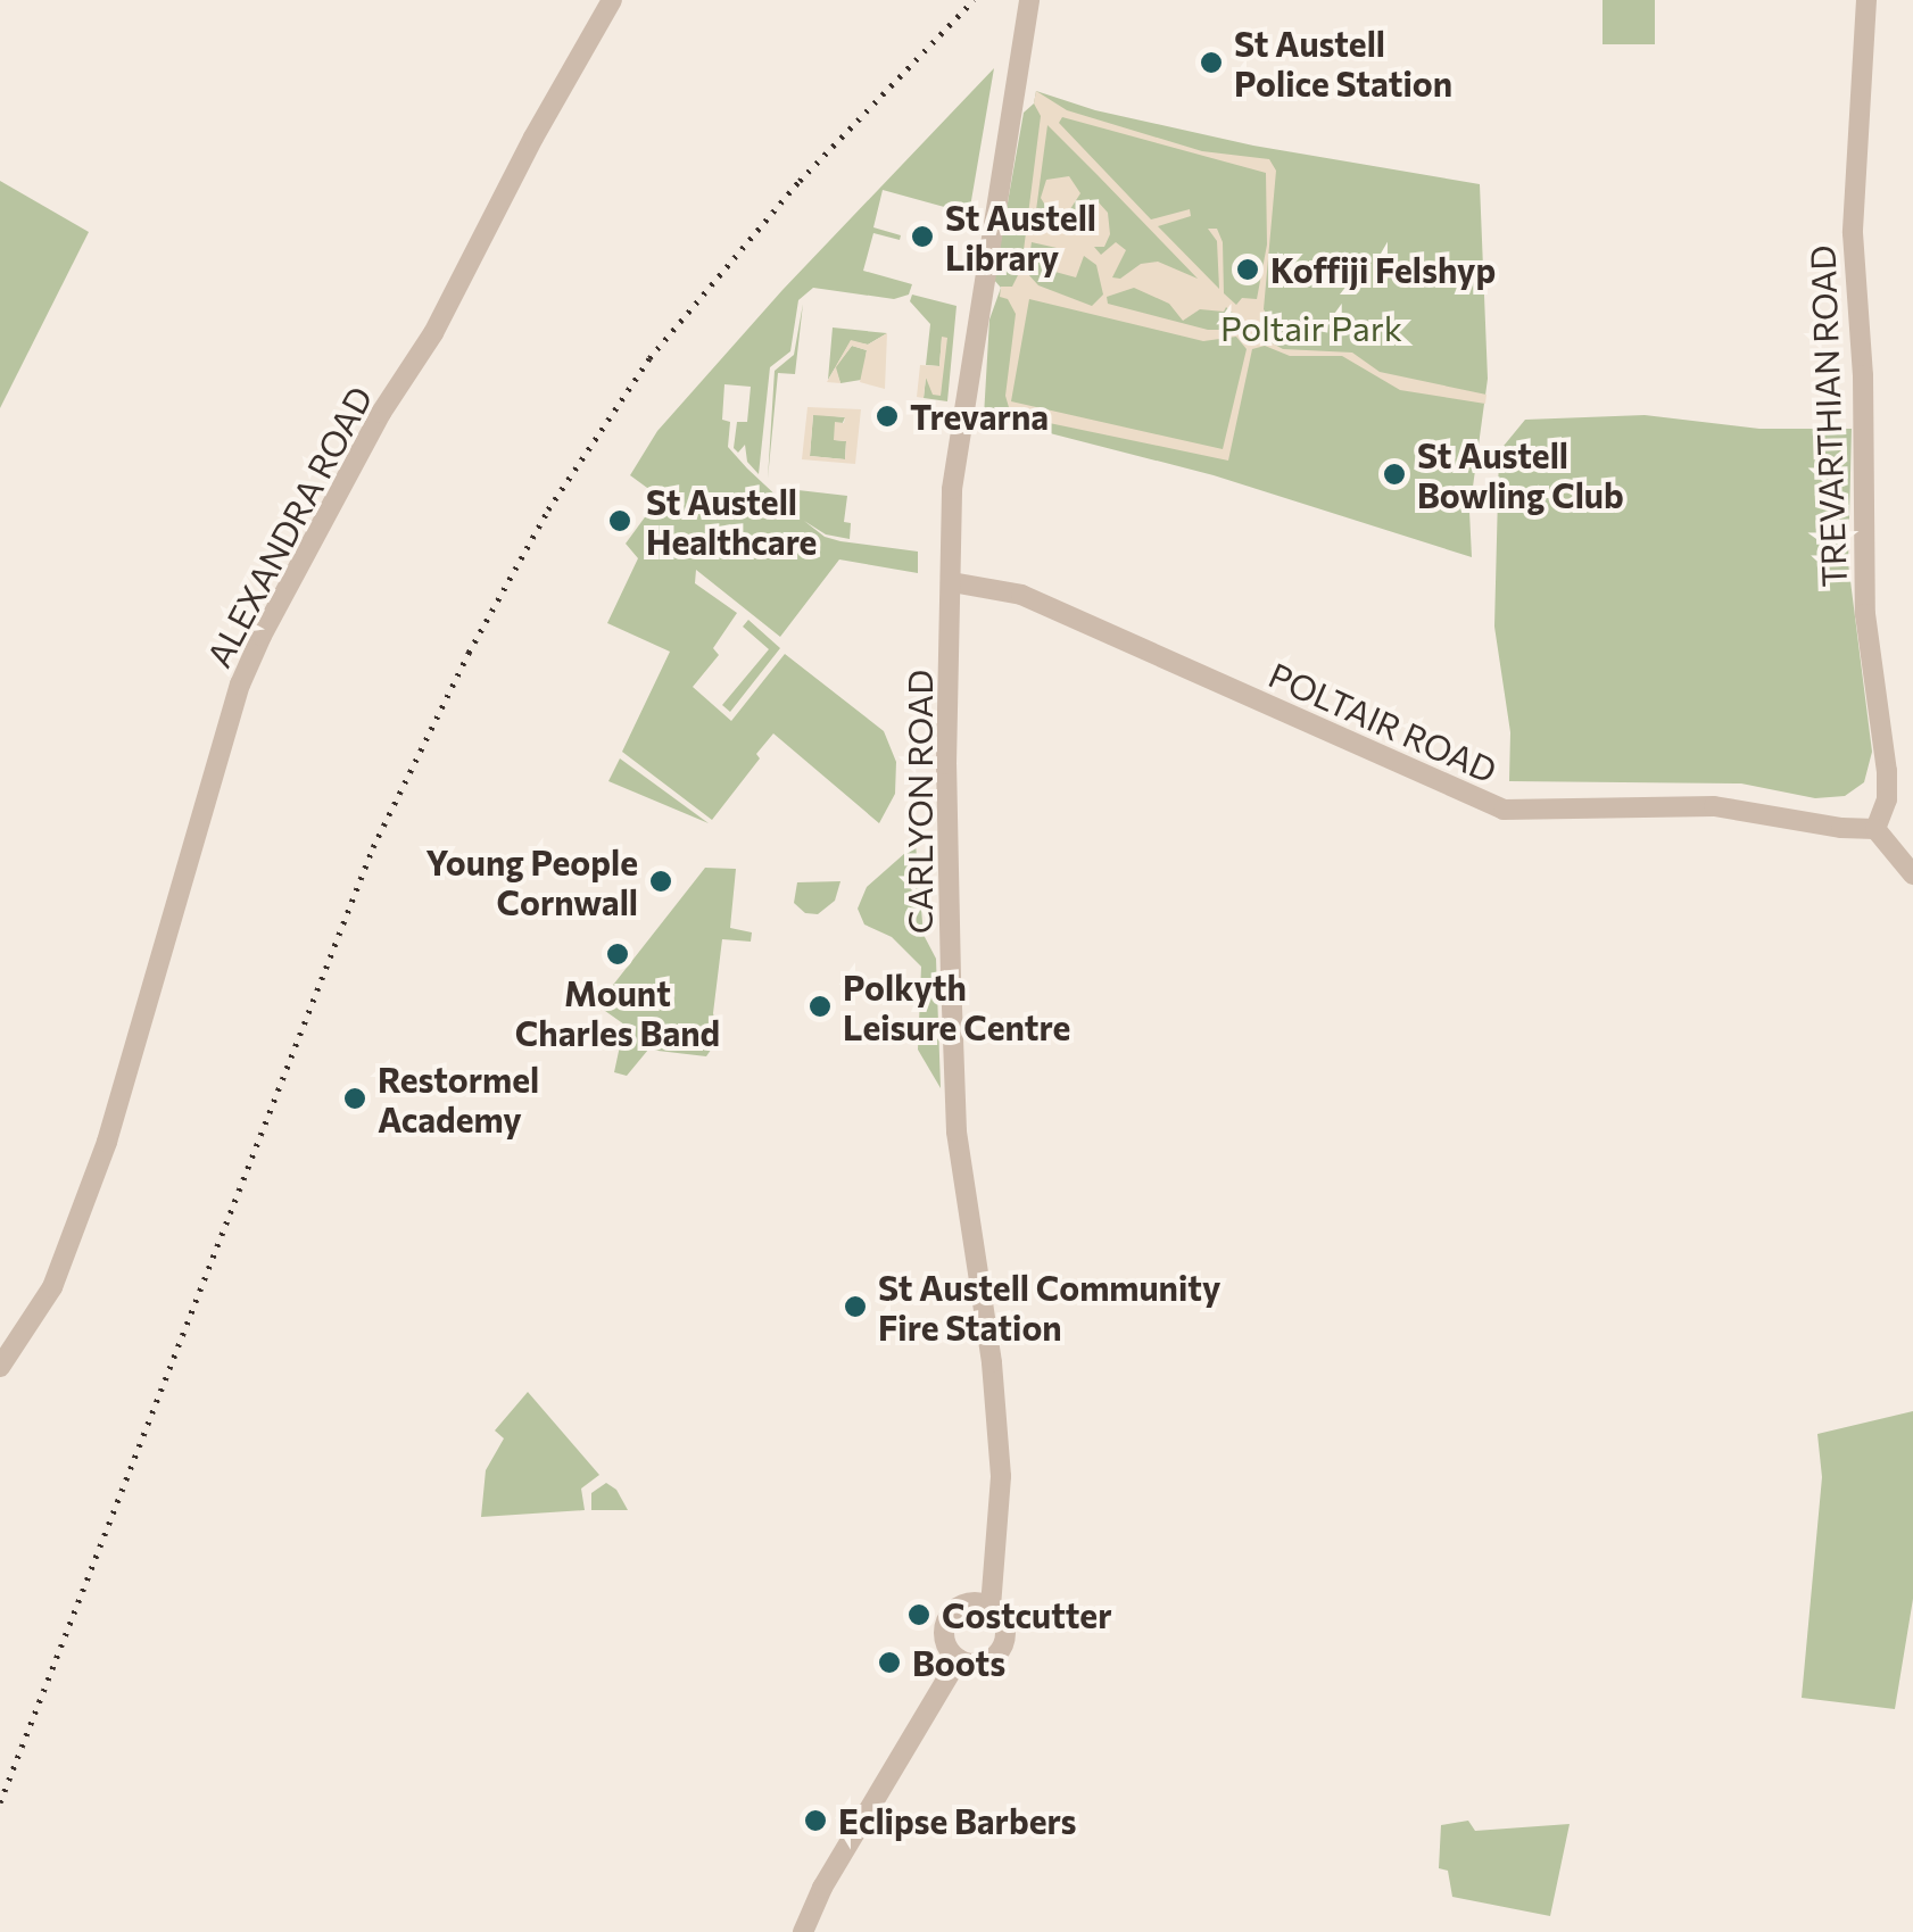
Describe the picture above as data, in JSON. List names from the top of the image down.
{
  "streets": {
    "street": [
      "TREVARTHIAN ROAD",
      "ALEXANDRA ROAD",
      "POLTAIR ROAD",
      "CARLYON ROAD"
    ]
  },
  "crossings": [
    ["TREVARTHIAN ROAD", "POLTAIR ROAD"],
    ["POLTAIR ROAD", "CARLYON ROAD"]
  ],
  "parks": ["Poltair Park"],
  "places": [
    "St Austell Police Station",
    "St Austell Library",
    "Koffiji Felshyp",
    "Trevarna",
    "St Austell Bowling Club",
    "St Austell Healthcare",
    "Young People Cornwall",
    "Mount Charles Band",
    "Polkyth Leisure Centre",
    "Restormel Academy",
    "St Austell Community Fire Station",
    "Costcutter",
    "Boots",
    "Eclipse Barbers"
  ]
}
